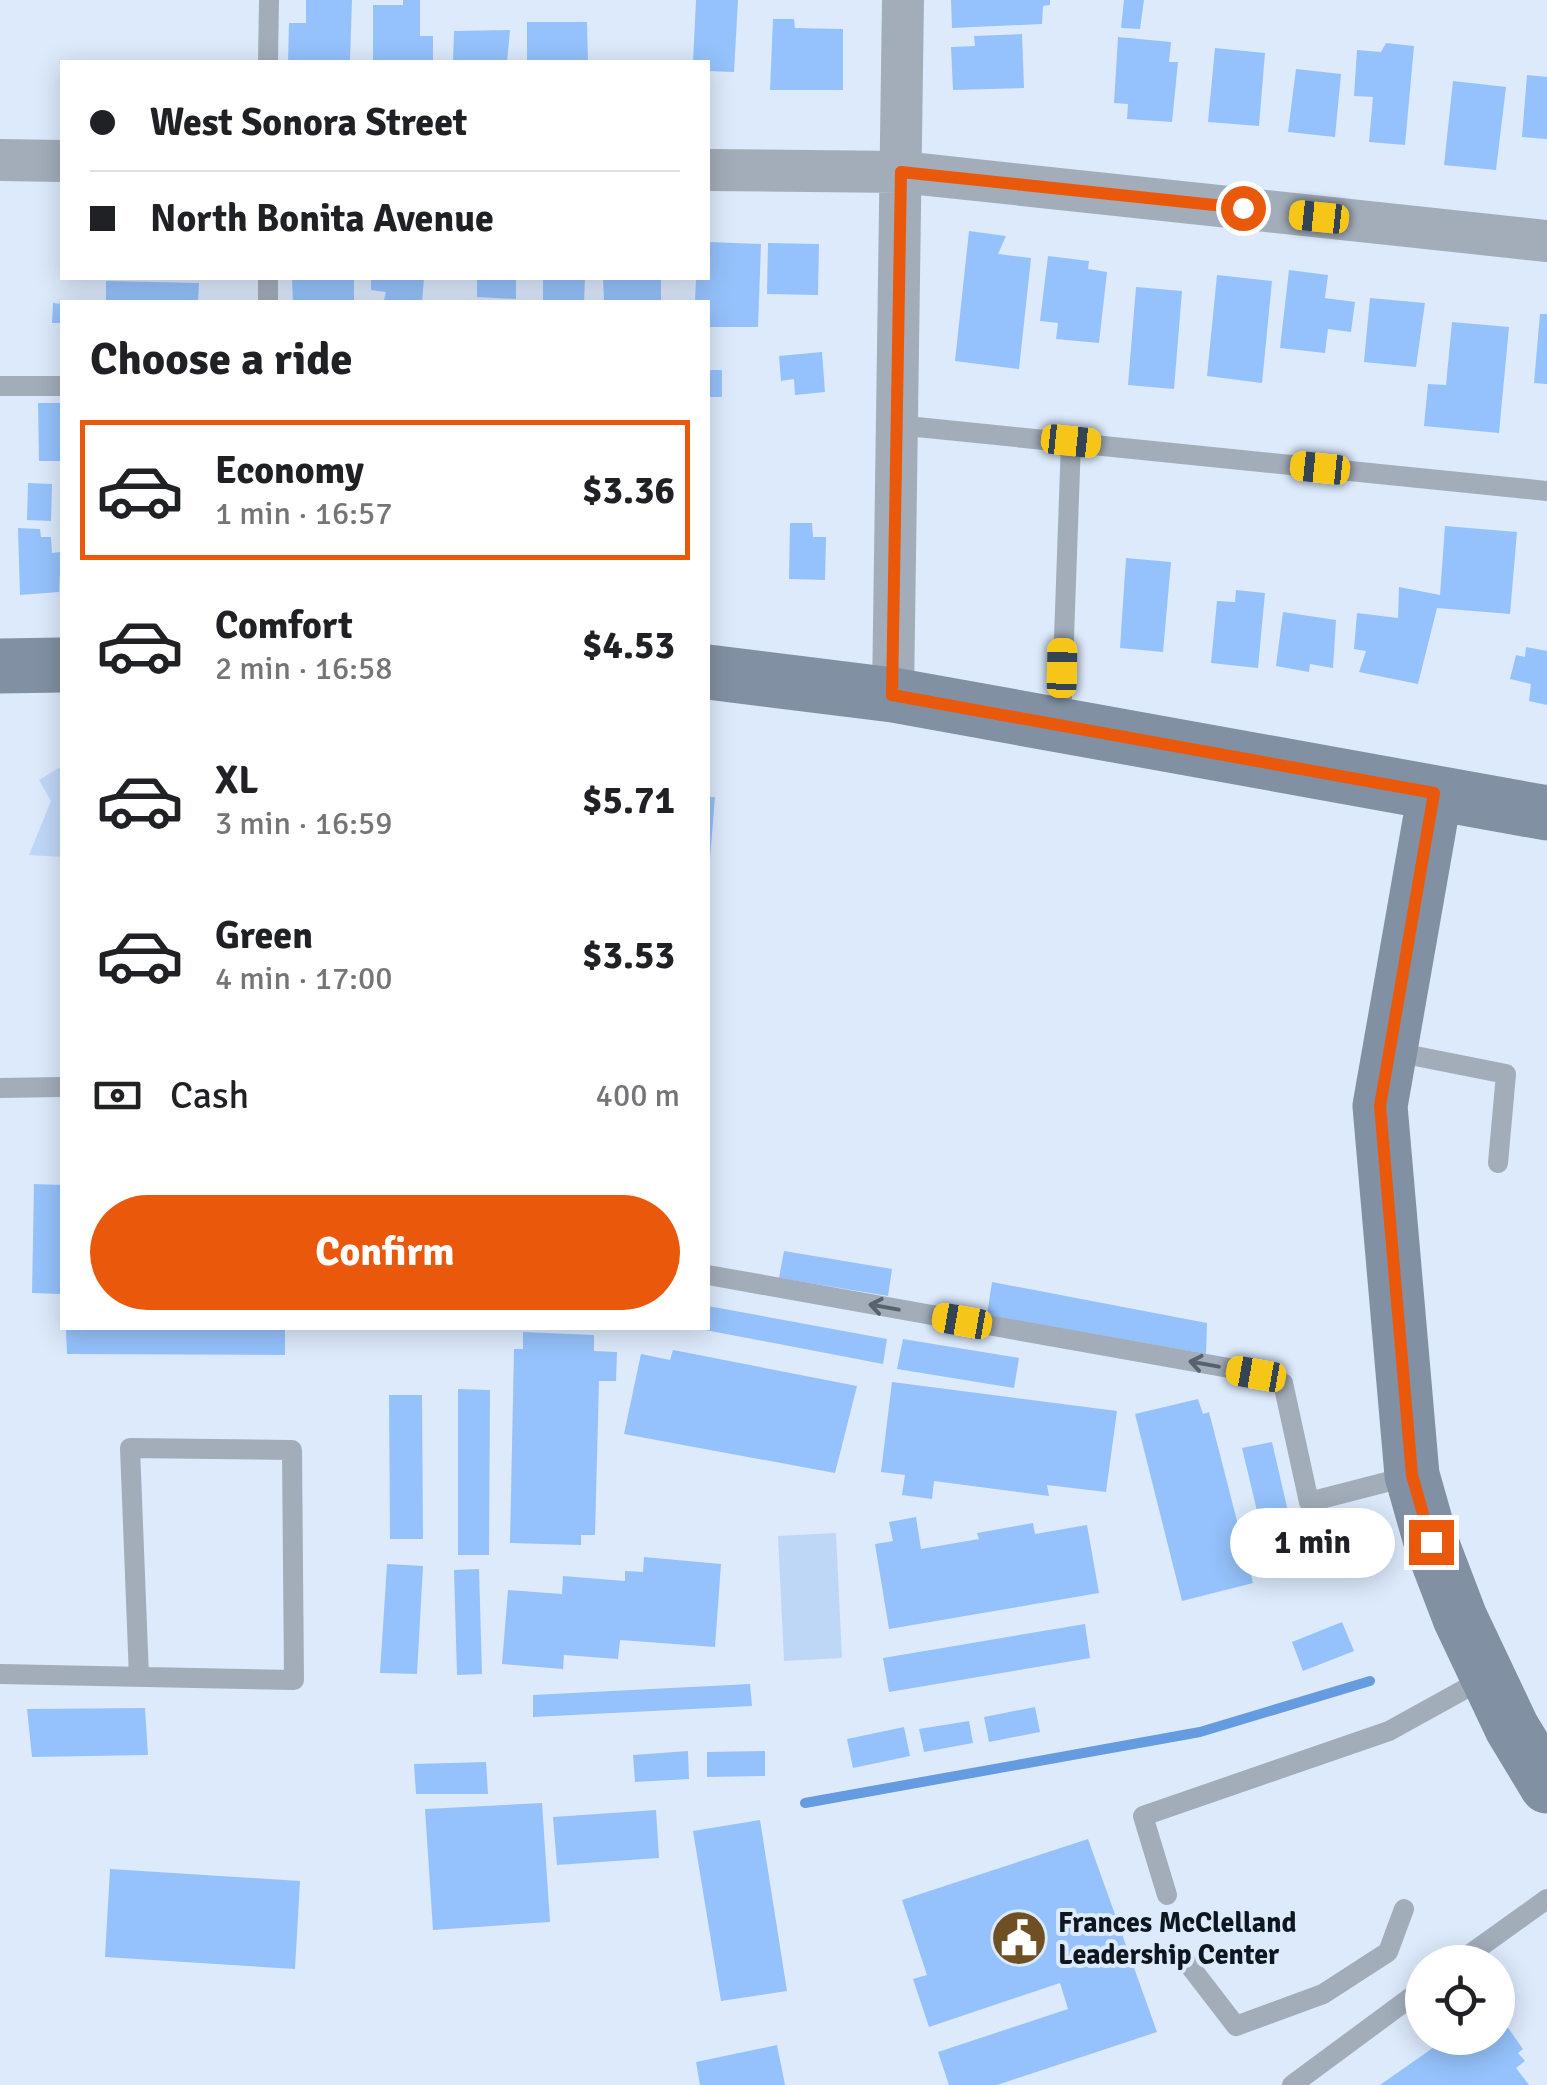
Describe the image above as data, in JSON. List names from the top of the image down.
{
  "places": {
    "public building": ["Frances McClelland Leadership Center"]
  },
  "page": {
    "banner": ["West Sonora Street", "North Bonita Avenue"],
    "heading": "Choose a ride",
    "list": [
      {
        "name": "Economy",
        "note": "1 min · 16:57",
        "value": "$3.36"
      },
      {
        "name": "Comfort",
        "note": "2 min · 16:58",
        "value": "$4.53"
      },
      {
        "name": "XL",
        "note": "3 min · 16:59",
        "value": "$5.71"
      },
      {
        "name": "Green",
        "note": "4 min · 17:00",
        "value": "$3.53"
      }
    ],
    "pay": ["Cash", "400 m"],
    "buttons": "Confirm",
    "bubble": "1 min"
  }
}
